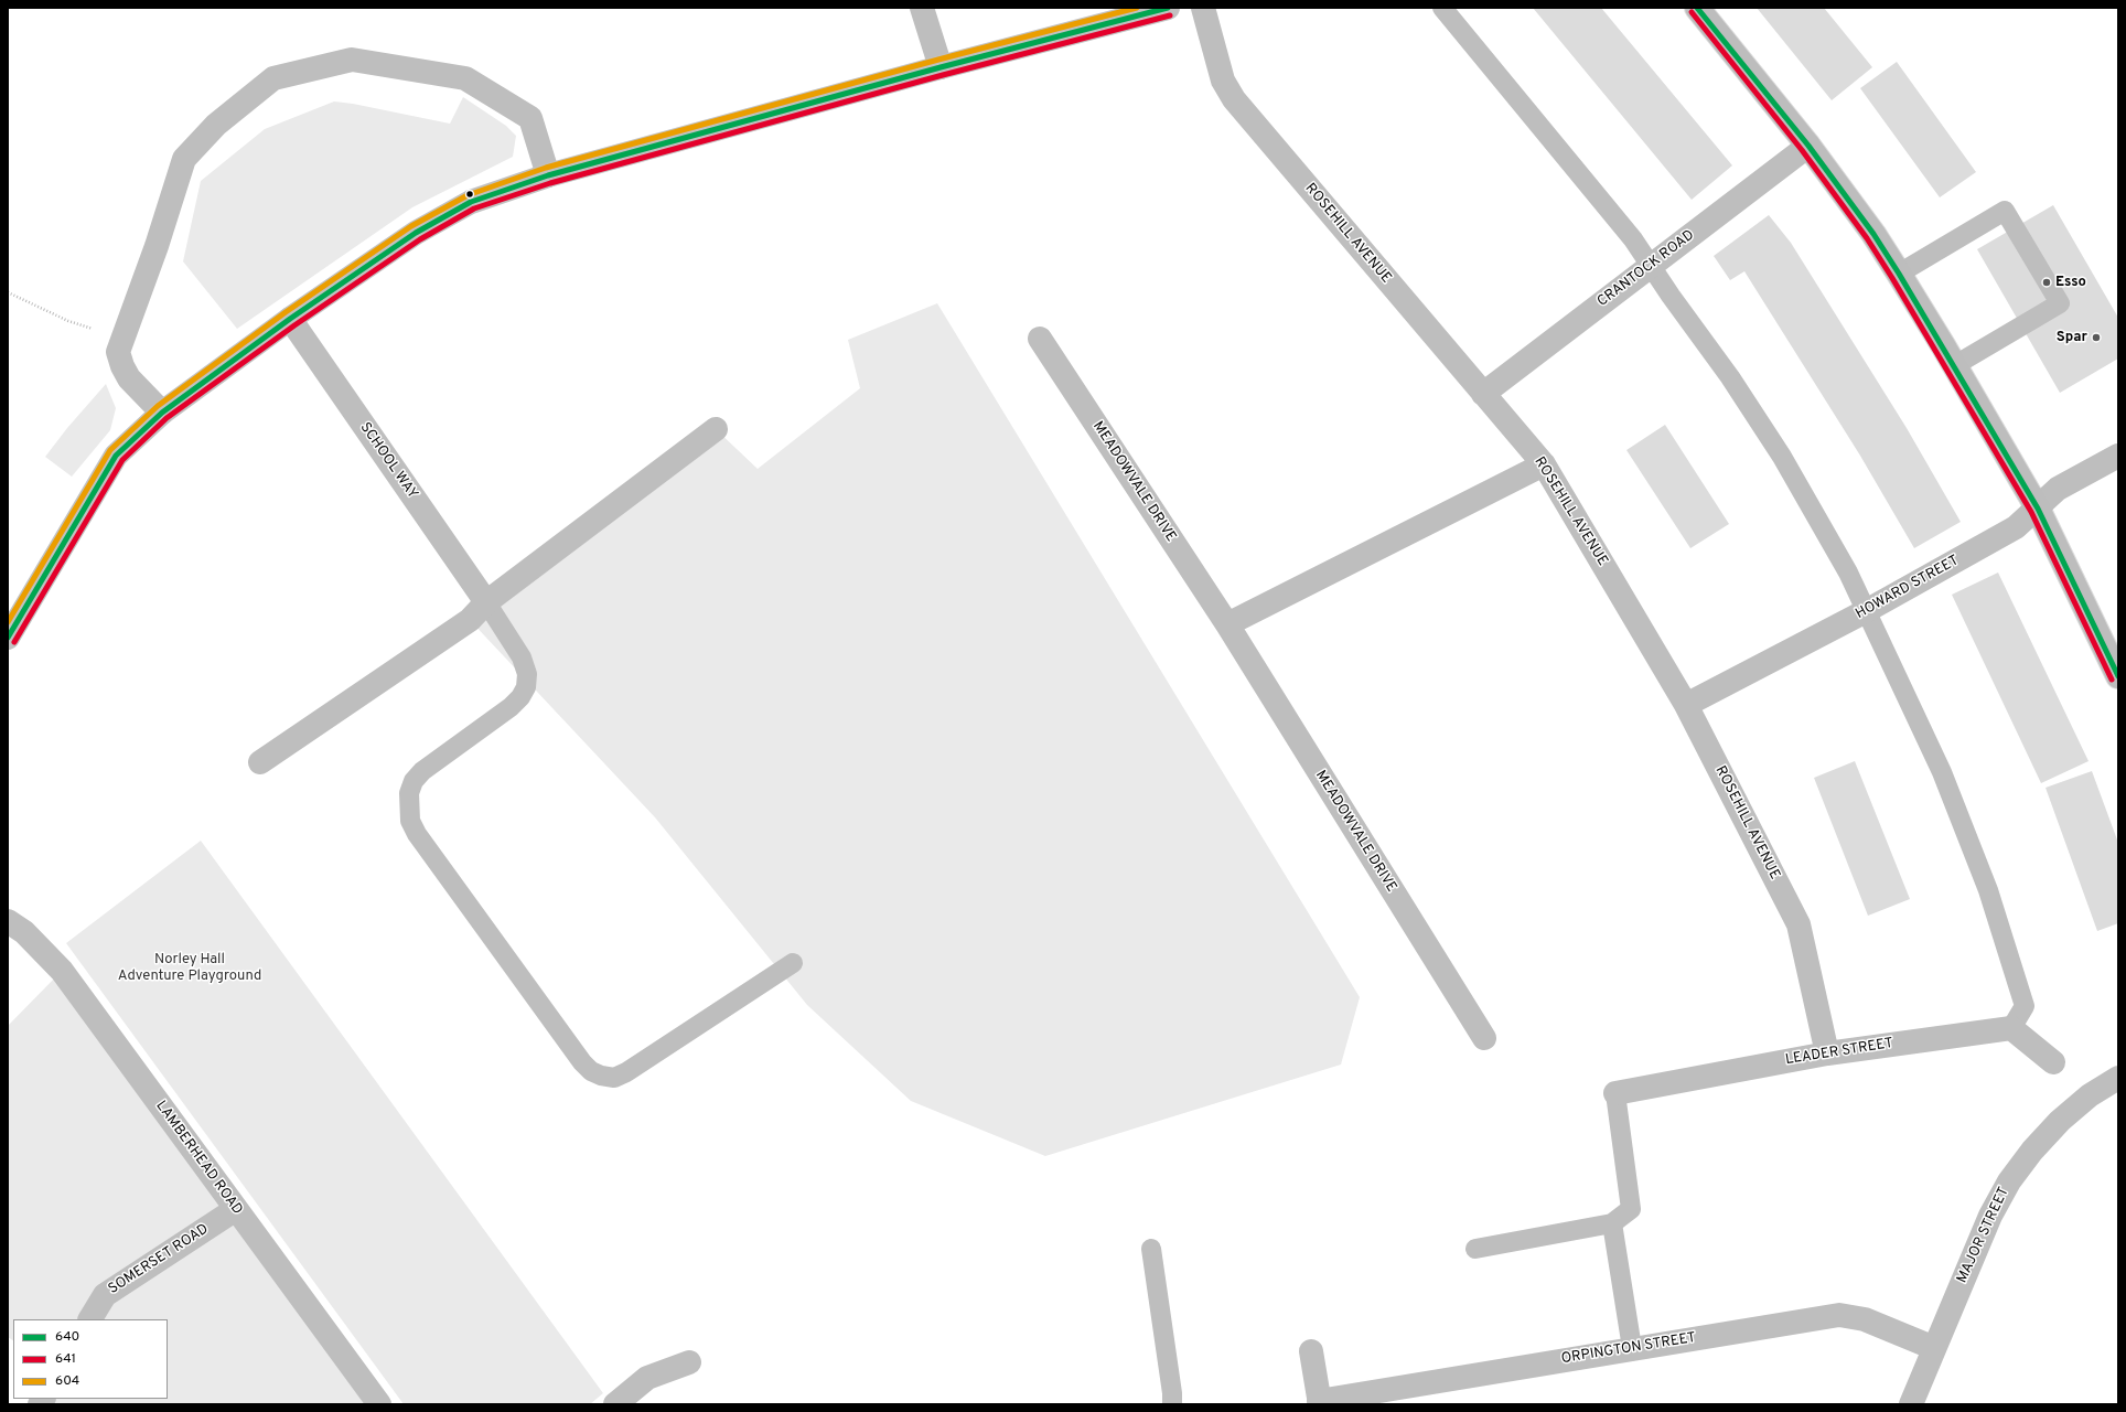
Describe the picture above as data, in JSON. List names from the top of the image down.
{
  "streets": {
    "street": [
      "ROSEHILL AVENUE",
      "CRANTOCK ROAD",
      "SCHOOL WAY",
      "MEADOWVALE DRIVE",
      "HOWARD STREET",
      "LEADER STREET",
      "LAMBERHEAD ROAD",
      "MAJOR STREET",
      "SOMERSET ROAD",
      "ORPINGTON STREET"
    ]
  },
  "crossings": [
    ["ROSEHILL AVENUE", "CRANTOCK ROAD"],
    ["ROSEHILL AVENUE", "HOWARD STREET"],
    ["ROSEHILL AVENUE", "LEADER STREET"],
    ["LAMBERHEAD ROAD", "SOMERSET ROAD"],
    ["MAJOR STREET", "ORPINGTON STREET"]
  ],
  "parks": ["Norley Hall Adventure Playground"],
  "places": ["Esso", "Spar"],
  "lines": ["transit line 640", "transit line 604", "transit line 641"],
  "legend": ["640", "641", "604"]
}
